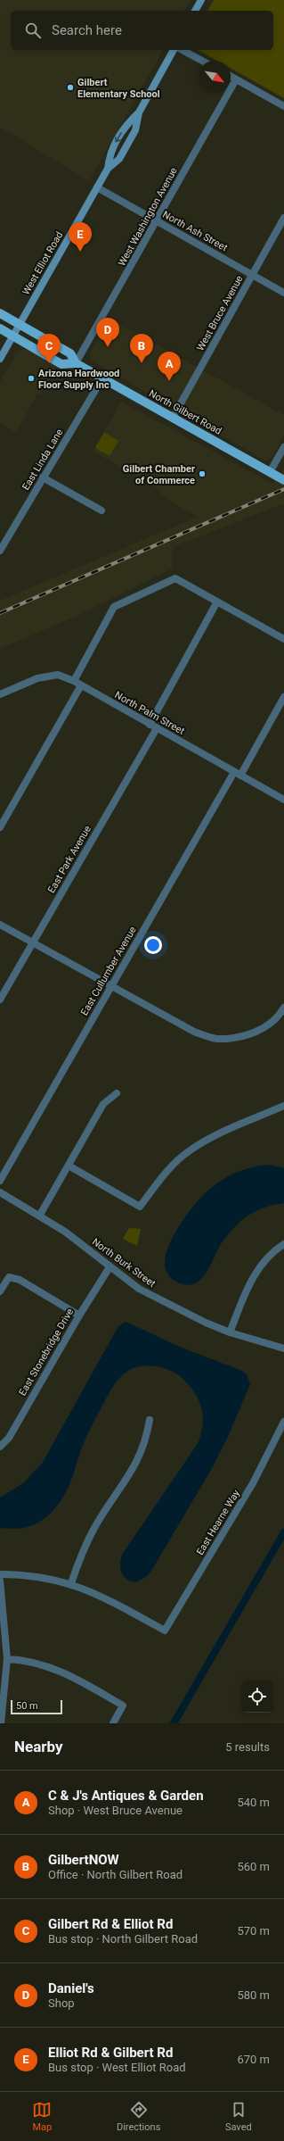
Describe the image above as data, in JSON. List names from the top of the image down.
{
  "streets": {
    "main road": ["West Elliot Road", "North Gilbert Road"],
    "street": [
      "West Washington Avenue",
      "North Ash Street",
      "West Bruce Avenue",
      "East Linda Lane",
      "North Palm Street",
      "East Park Avenue",
      "East Cullumber Avenue",
      "North Burk Street",
      "East Stonebridge Drive",
      "East Hearne Way"
    ]
  },
  "crossings": [
    ["West Washington Avenue", "North Ash Street"],
    ["West Washington Avenue", "North Gilbert Road"],
    ["North Ash Street", "West Elliot Road"],
    ["North Ash Street", "West Bruce Avenue"],
    ["West Elliot Road", "North Gilbert Road"],
    ["West Bruce Avenue", "North Gilbert Road"],
    ["North Gilbert Road", "East Linda Lane"],
    ["North Palm Street", "East Park Avenue"],
    ["North Palm Street", "East Cullumber Avenue"],
    ["North Burk Street", "East Stonebridge Drive"]
  ],
  "places": ["Gilbert Elementary School", "Arizona Hardwood Floor Supply Inc", "Gilbert Chamber of Commerce"],
  "scale_bar": "50 m",
  "north": "bottom right",
  "page": {
    "search": "Search here",
    "pins": [
      "E",
      "D",
      "B",
      "C",
      "A"
    ],
    "scale": "50 m",
    "heading": ["Nearby", "5 results"],
    "list": [
      {
        "mark": "A",
        "name": "C & J's Antiques & Garden",
        "note": "Shop · West Bruce Avenue",
        "value": "540 m"
      },
      {
        "mark": "B",
        "name": "GilbertNOW",
        "note": "Office · North Gilbert Road",
        "value": "560 m"
      },
      {
        "mark": "C",
        "name": "Gilbert Rd & Elliot Rd",
        "note": "Bus stop · North Gilbert Road",
        "value": "570 m"
      },
      {
        "mark": "D",
        "name": "Daniel's",
        "note": "Shop",
        "value": "580 m"
      },
      {
        "mark": "E",
        "name": "Elliot Rd & Gilbert Rd",
        "note": "Bus stop · West Elliot Road",
        "value": "670 m"
      }
    ],
    "nav": ["Map", "Directions", "Saved"]
  }
}
